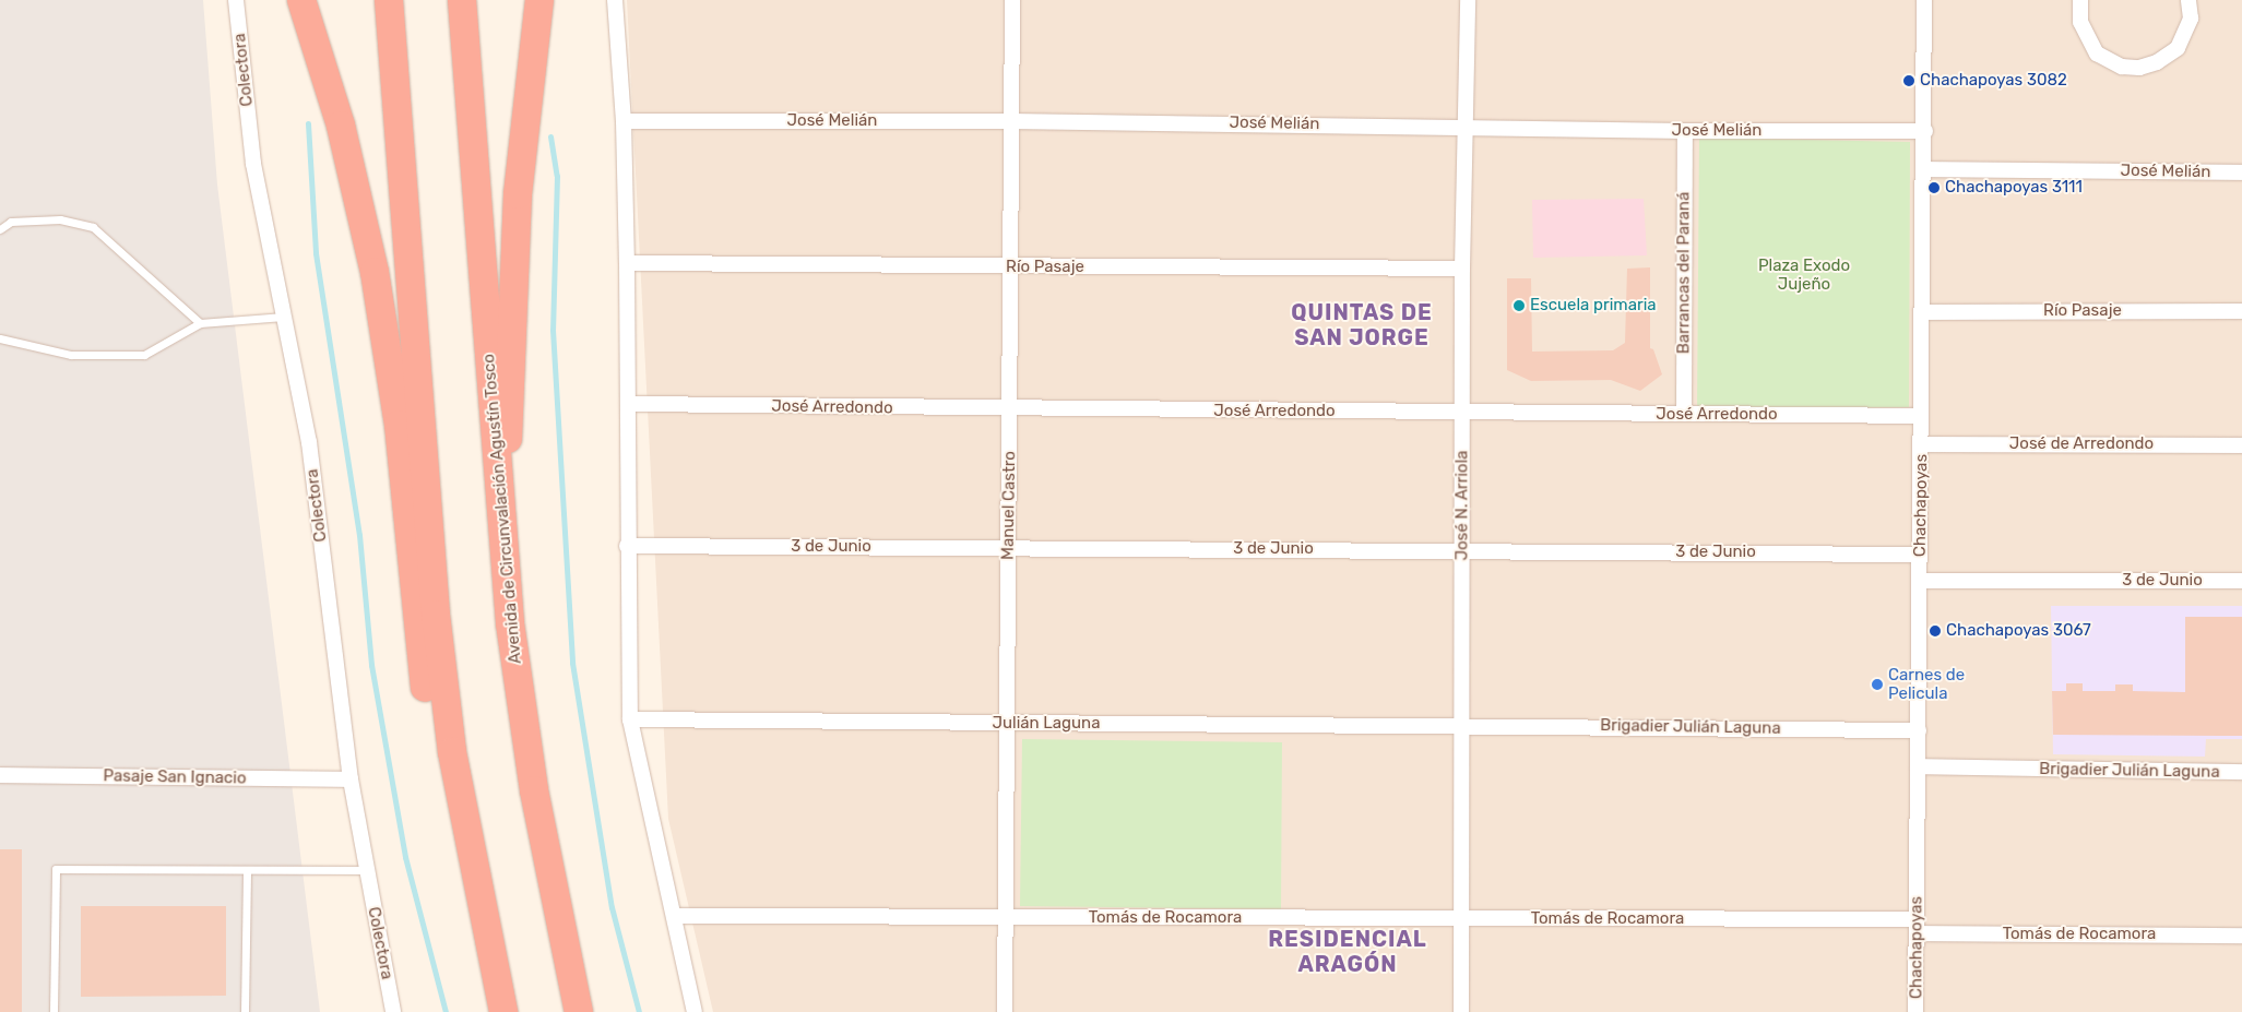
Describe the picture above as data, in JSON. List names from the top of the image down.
{
  "streets": {
    "highway": ["Avenida de Circunvalación Agustín Tosco"],
    "street": [
      "Colectora",
      "José Melián",
      "Río Pasaje",
      "Barrancas del Paraná",
      "José Arredondo",
      "José de Arredondo",
      "Manuel Castro",
      "José N. Arriola",
      "Chachapoyas",
      "3 de Junio",
      "Julián Laguna",
      "Brigadier Julián Laguna",
      "Pasaje San Ignacio",
      "Tomás de Rocamora"
    ]
  },
  "crossings": [
    ["Colectora", "Pasaje San Ignacio"],
    ["José Melián", "Barrancas del Paraná"],
    ["José Melián", "Manuel Castro"],
    ["José Melián", "José N. Arriola"],
    ["José Melián", "Chachapoyas"],
    ["Río Pasaje", "Manuel Castro"],
    ["Río Pasaje", "José N. Arriola"],
    ["Río Pasaje", "Chachapoyas"],
    ["Barrancas del Paraná", "José Arredondo"],
    ["José Arredondo", "Manuel Castro"],
    ["José Arredondo", "José N. Arriola"],
    ["José Arredondo", "Chachapoyas"],
    ["José de Arredondo", "Chachapoyas"],
    ["Manuel Castro", "3 de Junio"],
    ["Manuel Castro", "Julián Laguna"],
    ["Manuel Castro", "Tomás de Rocamora"],
    ["José N. Arriola", "3 de Junio"],
    ["José N. Arriola", "Julián Laguna"],
    ["José N. Arriola", "Brigadier Julián Laguna"],
    ["José N. Arriola", "Tomás de Rocamora"],
    ["Chachapoyas", "3 de Junio"],
    ["Chachapoyas", "Brigadier Julián Laguna"],
    ["Chachapoyas", "Tomás de Rocamora"],
    ["Julián Laguna", "Brigadier Julián Laguna"]
  ],
  "districts": ["QUINTAS DE SAN JORGE", "RESIDENCIAL ARAGÓN"],
  "parks": ["Plaza Exodo Jujeño"],
  "places": [
    "Chachapoyas 3082",
    "Chachapoyas 3111",
    "Escuela primaria",
    "Chachapoyas 3067",
    "Carnes de Pelicula"
  ]
}
